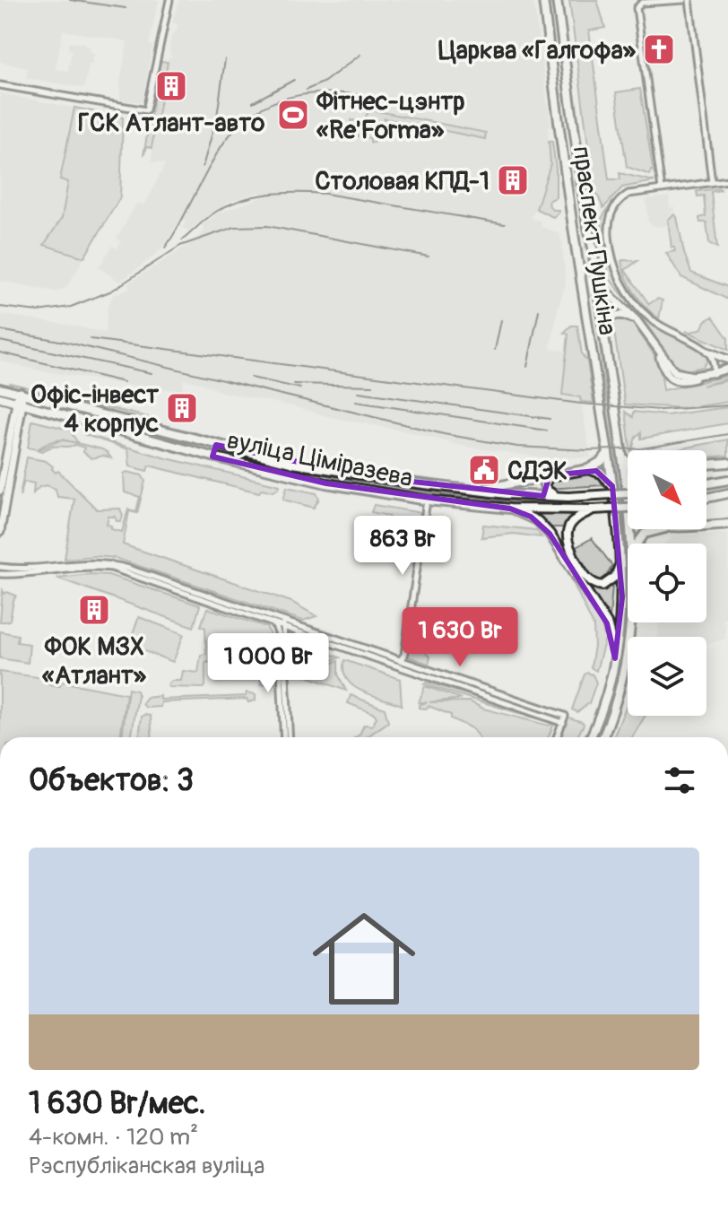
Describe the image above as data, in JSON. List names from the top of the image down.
{
  "streets": {
    "main road": ["праспект Пушкіна", "вуліца Ціміразева"]
  },
  "places": {
    "church": ["Царква «Галгофа»"],
    "building": [
      "ГСК Атлант-авто",
      "Столовая КПД-1",
      "Офіс-інвест 4 корпус",
      "ФОК МЗХ «Атлант»"
    ],
    "sports": ["Фітнес-цэнтр «Re'Forma»"],
    "public building": ["СДЭК"]
  },
  "north": "bottom right",
  "page": {
    "price": ["863 Br", "1 630 Br", "1 000 Br"],
    "heading": "Объектов: 3",
    "list": [
      {
        "name": "1 630 Br/мес.",
        "note": "4-комн. · 120 m² · Рэспубліканская вуліца"
      }
    ]
  }
}
